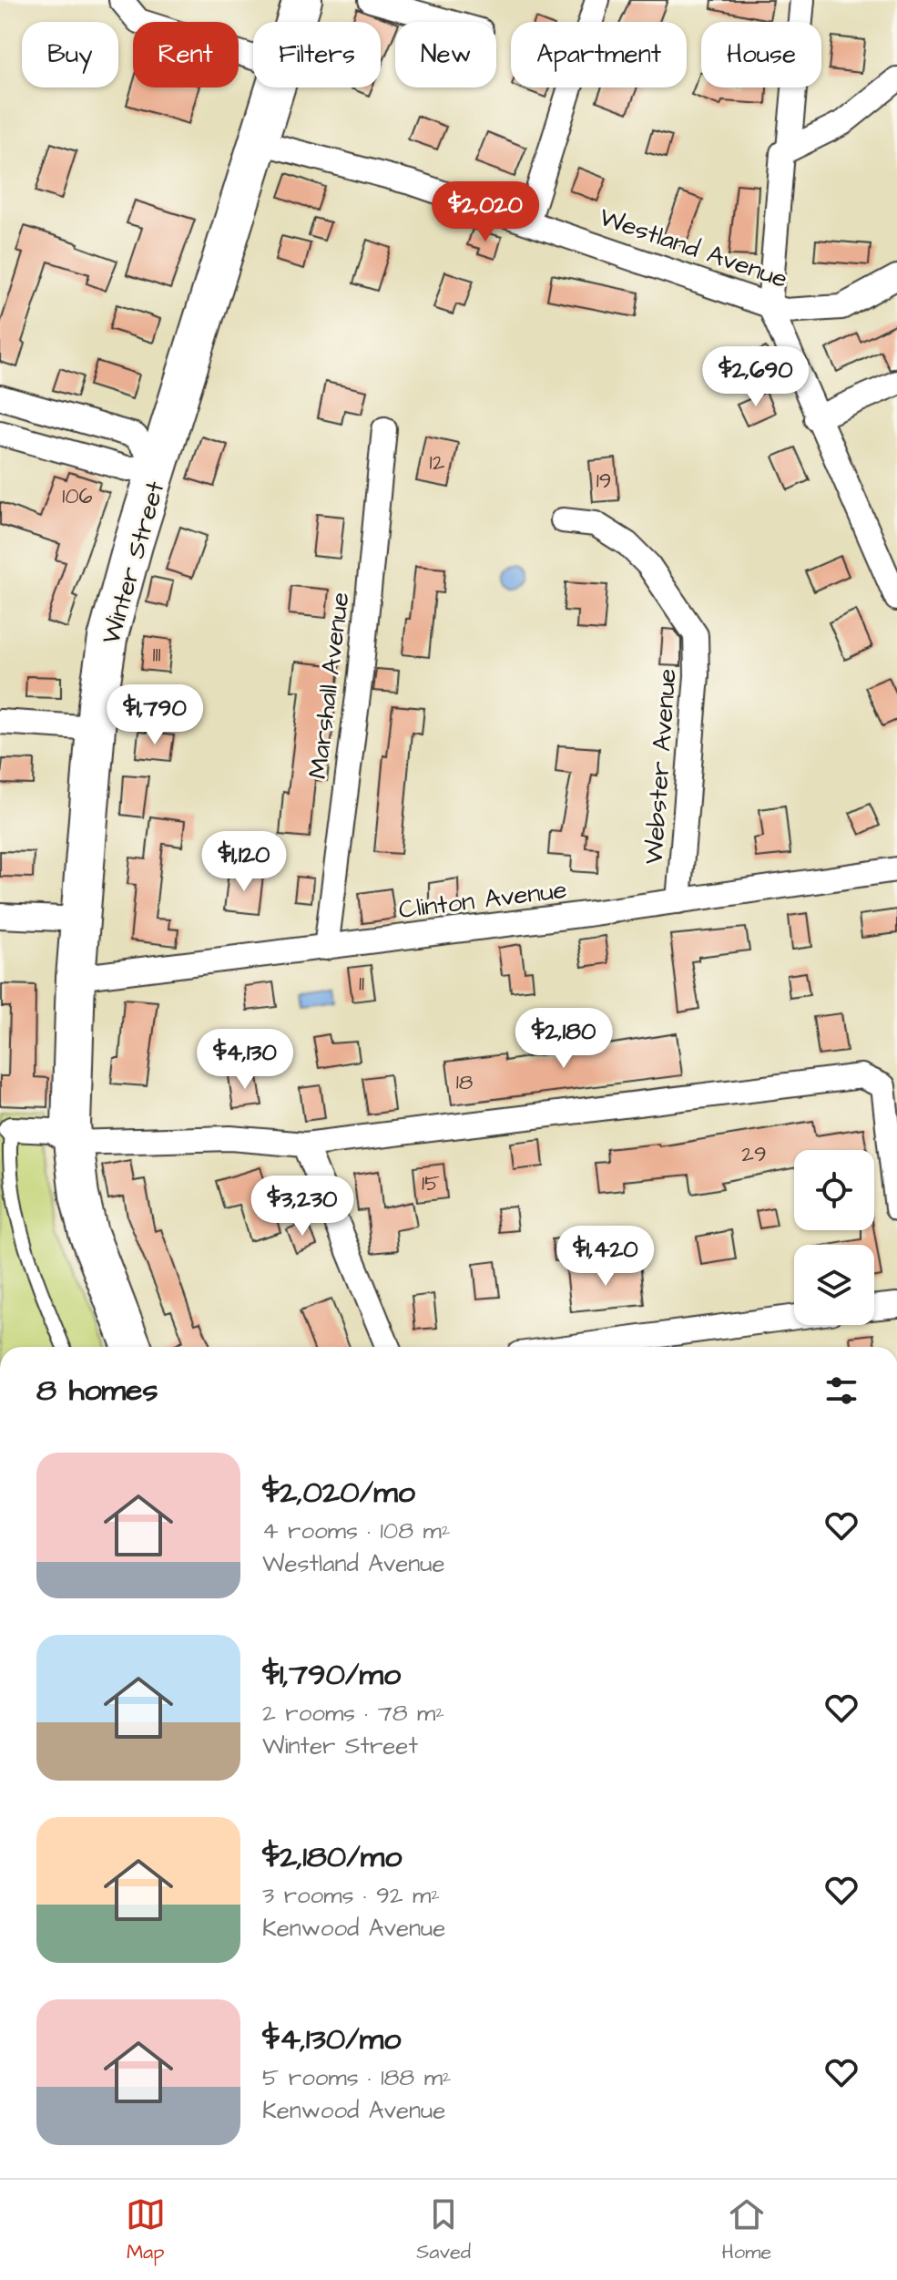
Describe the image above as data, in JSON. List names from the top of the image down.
{
  "streets": {
    "main road": ["Winter Street"],
    "street": [
      "Westland Avenue",
      "Marshall Avenue",
      "Webster Avenue",
      "Clinton Avenue"
    ]
  },
  "crossings": [
    ["Westland Avenue", "Winter Street"],
    ["Winter Street", "Clinton Avenue"],
    ["Marshall Avenue", "Clinton Avenue"],
    ["Webster Avenue", "Clinton Avenue"]
  ],
  "house_numbers": [
    "12",
    "19",
    "106",
    "111",
    "11",
    "18",
    "29",
    "15"
  ],
  "page": {
    "chip": [
      "Buy",
      "Rent",
      "Filters",
      "New",
      "Apartment",
      "House"
    ],
    "price": [
      "$2,020",
      "$2,690",
      "$1,790",
      "$1,120",
      "$2,180",
      "$4,130",
      "$3,230",
      "$1,420"
    ],
    "heading": "8 homes",
    "list": [
      {
        "name": "$2,020/mo",
        "note": "4 rooms · 108 m² · Westland Avenue"
      },
      {
        "name": "$1,790/mo",
        "note": "2 rooms · 78 m² · Winter Street"
      },
      {
        "name": "$2,180/mo",
        "note": "3 rooms · 92 m² · Kenwood Avenue"
      },
      {
        "name": "$4,130/mo",
        "note": "5 rooms · 188 m² · Kenwood Avenue"
      }
    ],
    "tabs": ["Map", "Saved", "Home"]
  }
}
